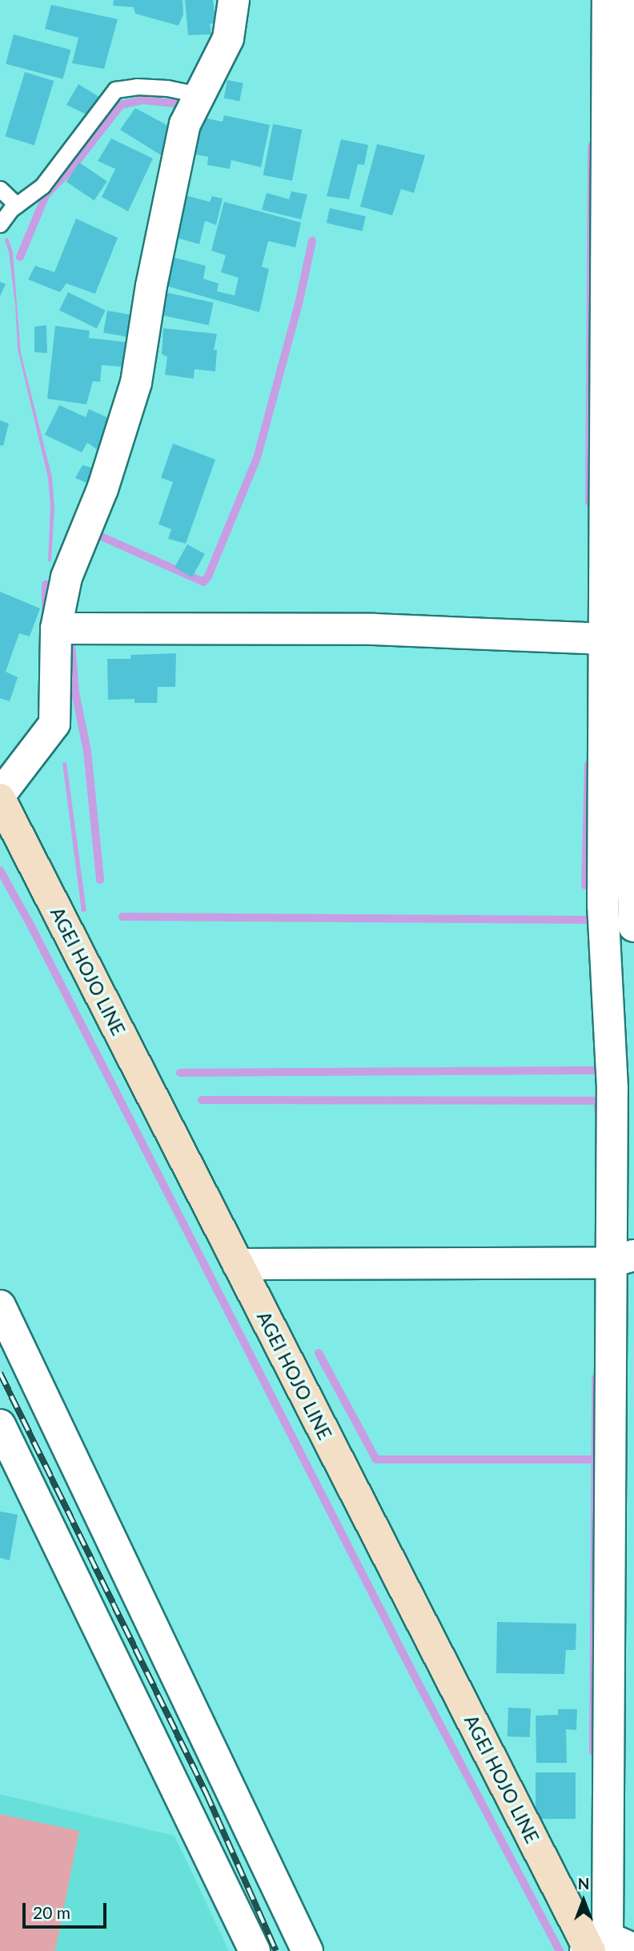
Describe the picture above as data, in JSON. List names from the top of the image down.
{
  "streets": {
    "main road": ["AGEI HOJO LINE"]
  },
  "scale_bar": "20 m",
  "north": "top"
}
